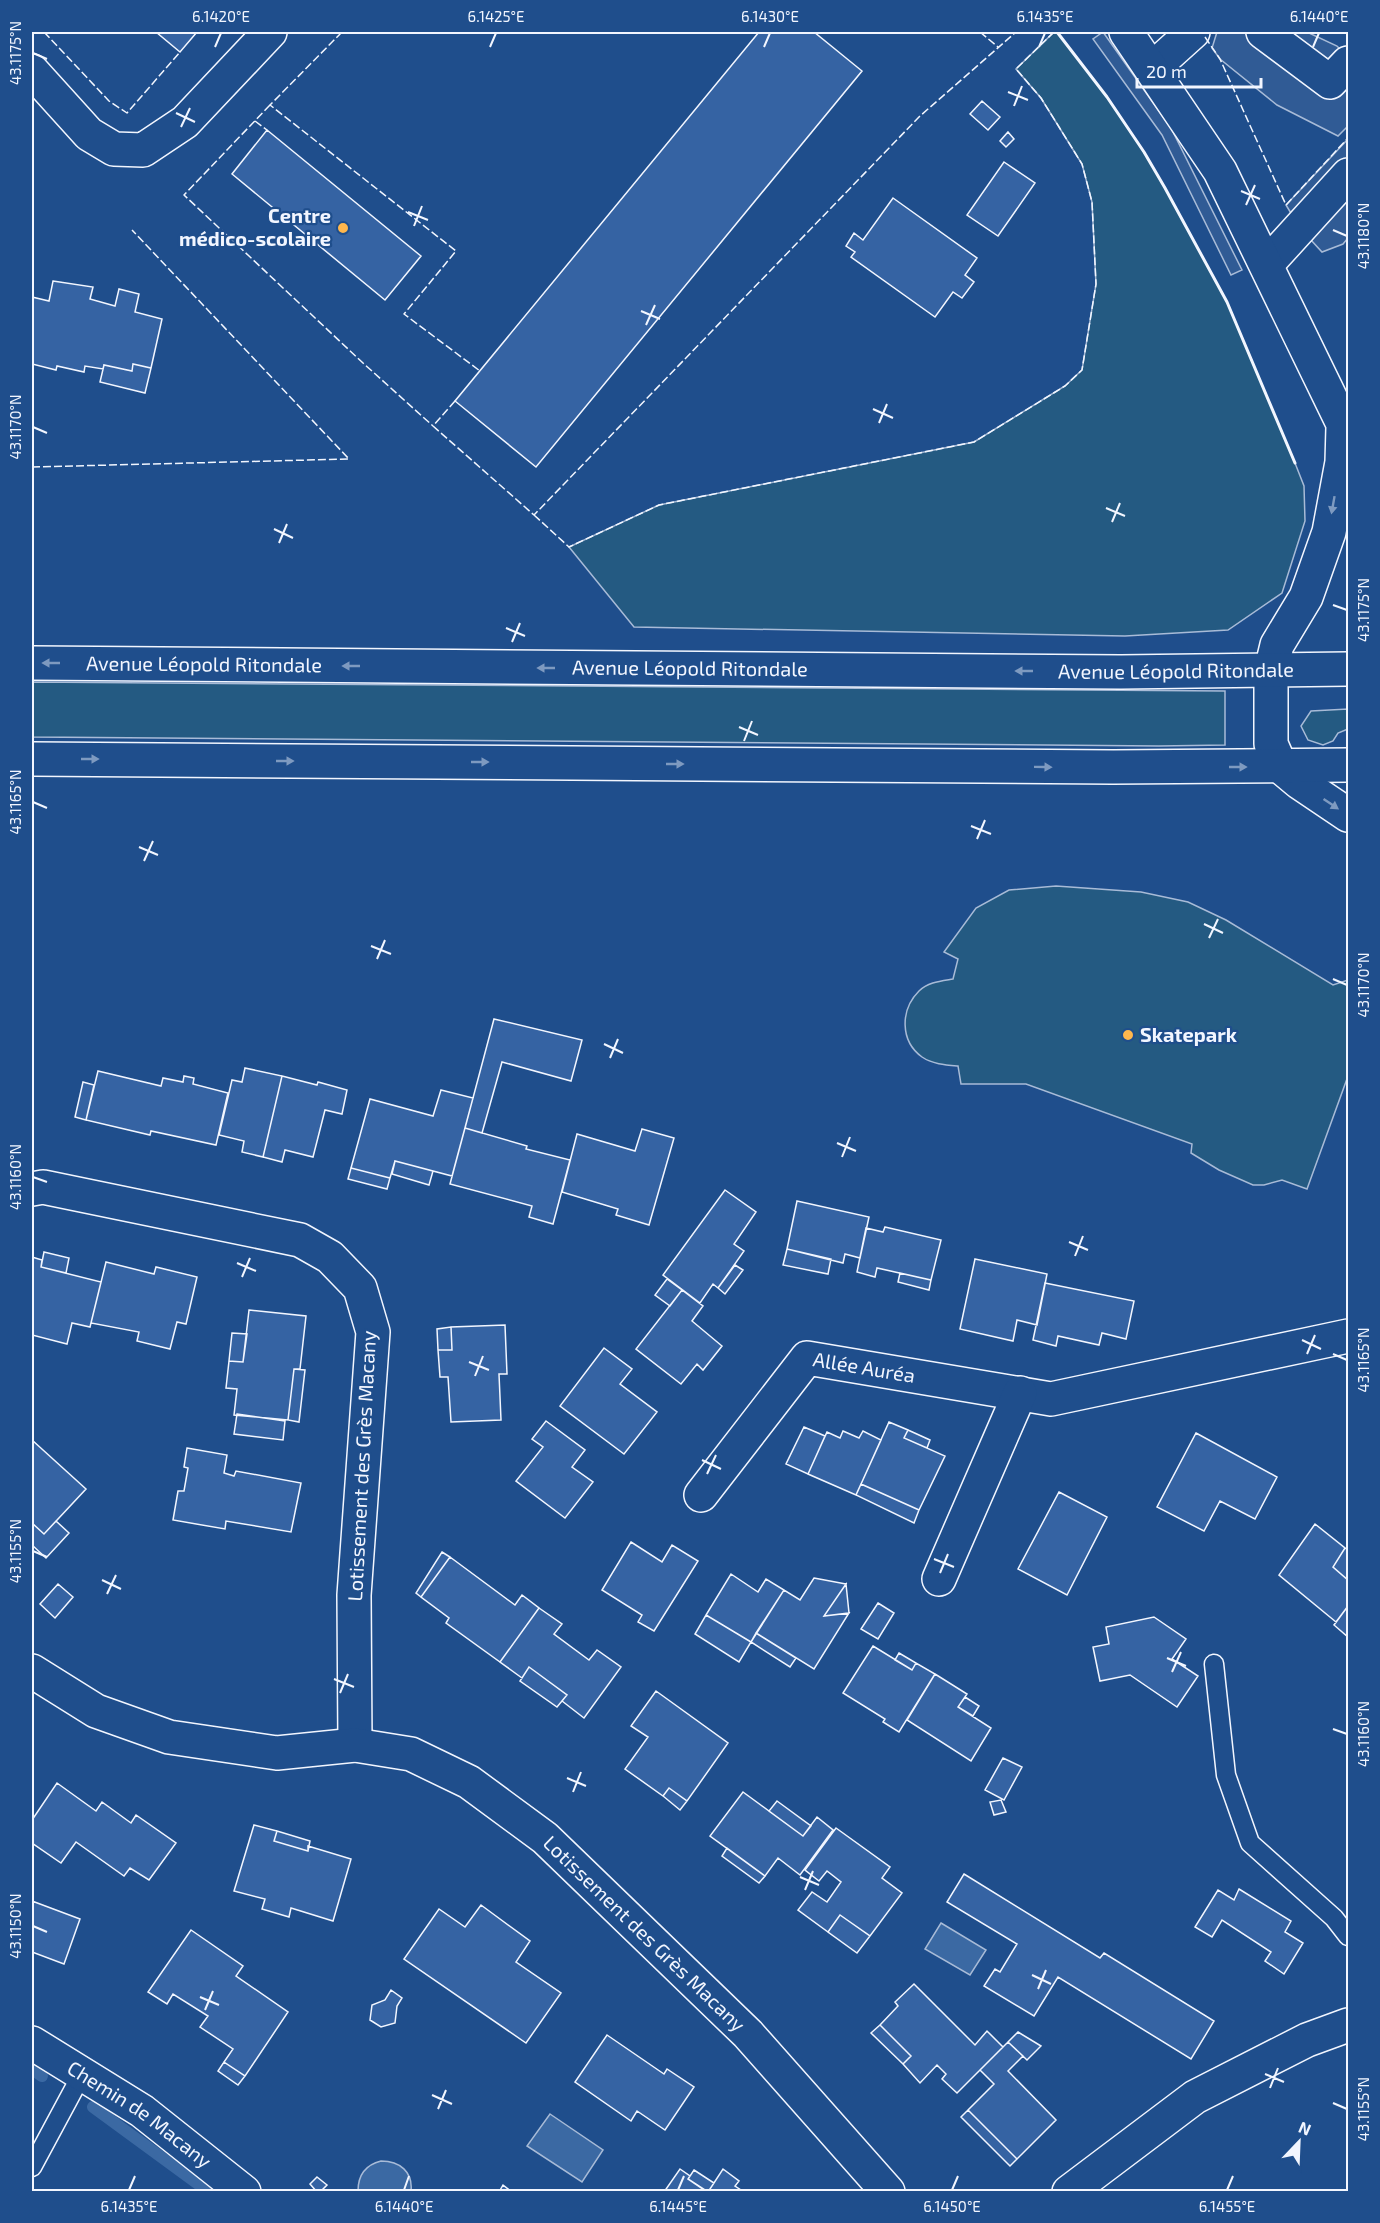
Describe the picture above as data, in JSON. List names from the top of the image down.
{
  "streets": {
    "main road": [
      "Avenue Léopold Ritondale",
      "Allée Auréa",
      "Lotissement des Grès Macany",
      "Chemin de Macany"
    ]
  },
  "places": ["Centre médico-scolaire", "Skatepark"],
  "scale_bar": "20 m",
  "north": "top right",
  "coordinates": [
    "6.1420°E",
    "6.1425°E",
    "6.1430°E",
    "6.1435°E",
    "6.1440°E",
    "43.1175°N",
    "43.1180°N",
    "43.1170°N",
    "43.1165°N",
    "43.1160°N",
    "43.1155°N",
    "43.1150°N",
    "6.1445°E",
    "6.1450°E",
    "6.1455°E"
  ]
}
